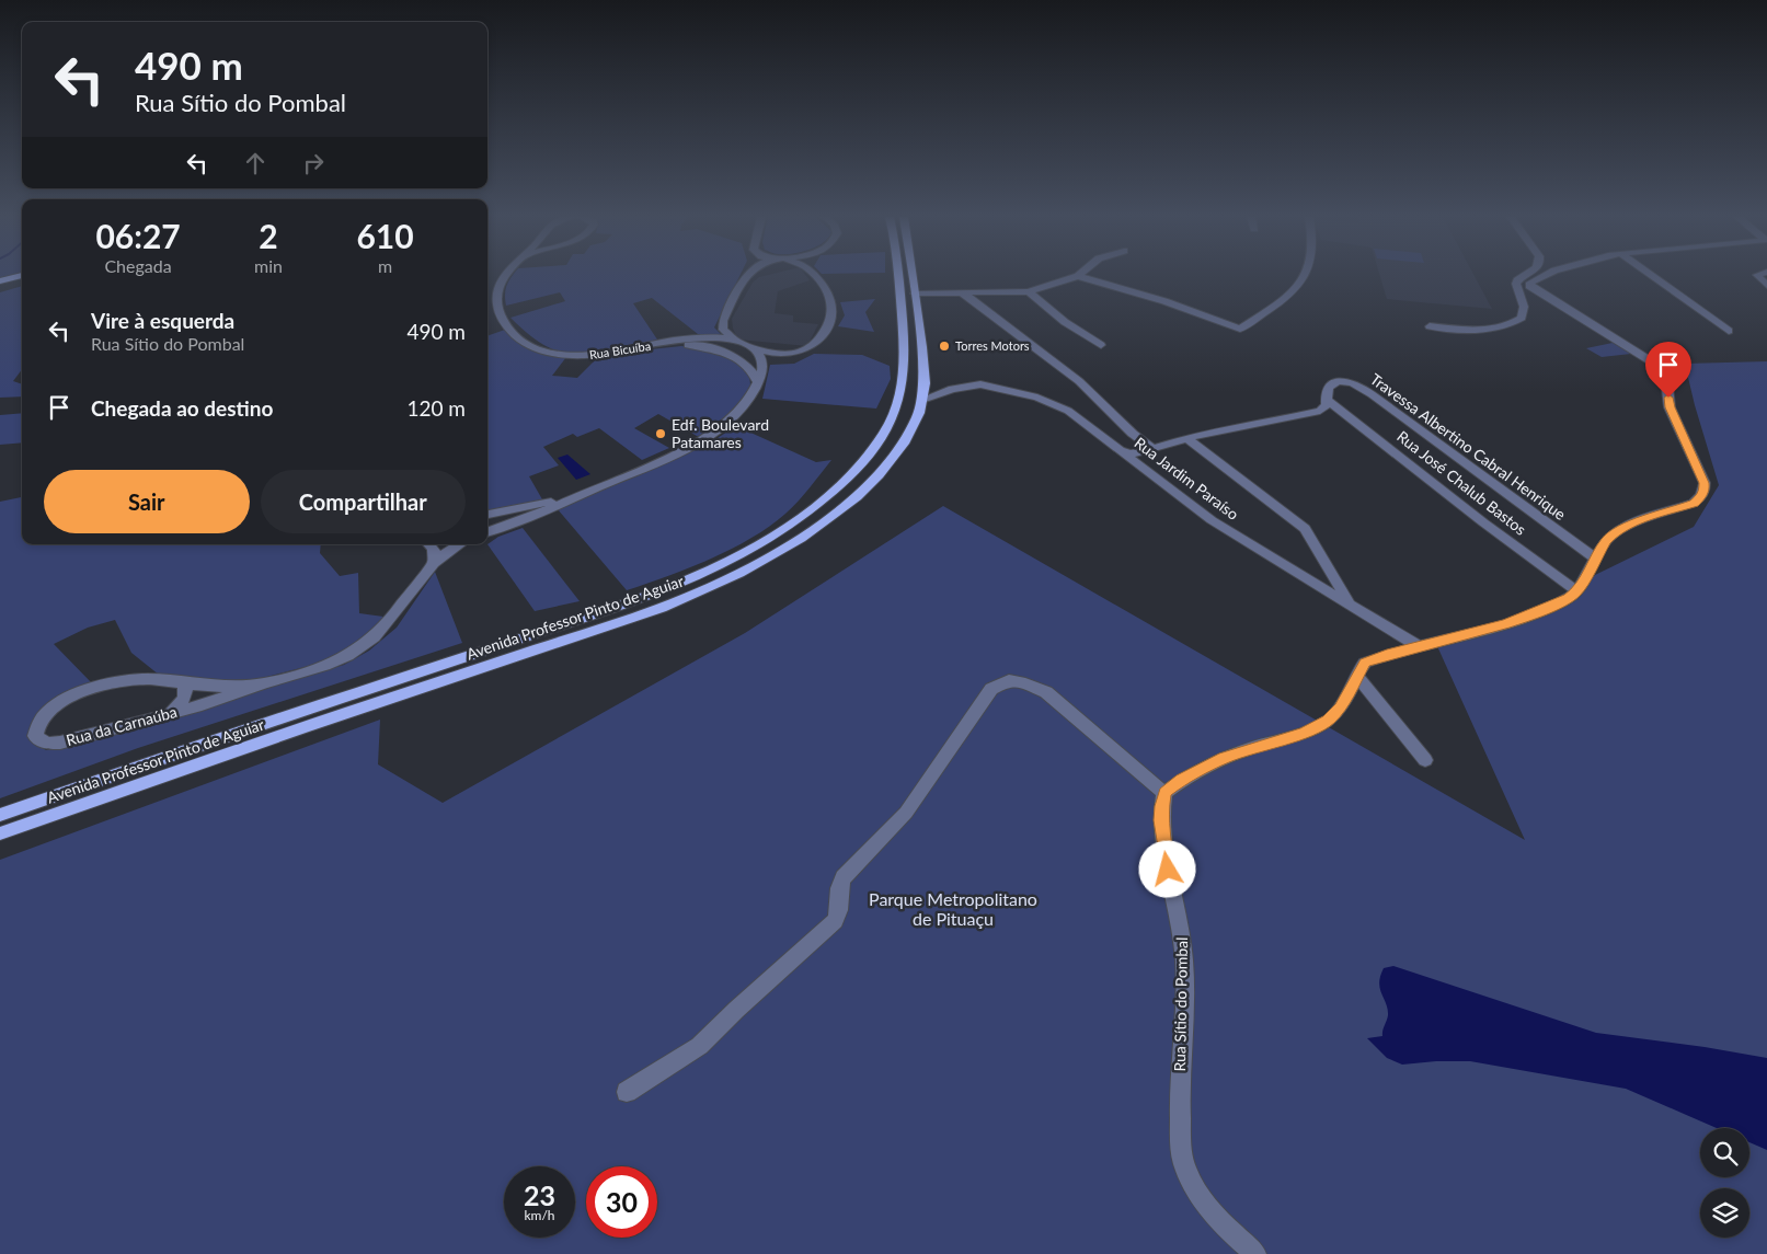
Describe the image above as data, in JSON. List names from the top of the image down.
{
  "streets": {
    "main road": ["Avenida Professor Pinto de Aguiar"],
    "street": [
      "Rua Bicuíba",
      "Travessa Albertino Cabral Henrique",
      "Rua Jardim Paraíso",
      "Rua José Chalub Bastos",
      "Rua da Carnaúba",
      "Rua Sítio do Pombal"
    ]
  },
  "crossings": [
    ["Travessa Albertino Cabral Henrique", "Rua José Chalub Bastos"],
    ["Rua Jardim Paraíso", "Avenida Professor Pinto de Aguiar"]
  ],
  "parks": ["Parque Metropolitano de Pituaçu"],
  "places": ["Torres Motors", "Edf. Boulevard Patamares"],
  "page": {
    "turn": ["490 m", "Rua Sítio do Pombal"],
    "eta": [
      "06:27",
      "Chegada",
      "2",
      "min",
      "610",
      "m"
    ],
    "list": [
      {
        "name": "Vire à esquerda",
        "note": "Rua Sítio do Pombal",
        "value": "490 m"
      },
      {
        "name": "Chegada ao destino",
        "value": "120 m"
      }
    ],
    "buttons": ["Sair", "Compartilhar"],
    "speed": "23 km/h",
    "limit": "30"
  }
}
